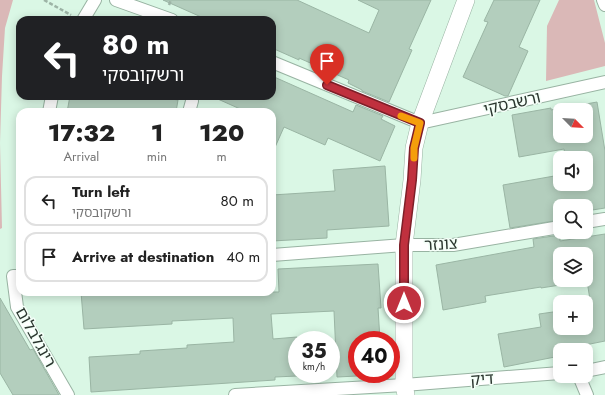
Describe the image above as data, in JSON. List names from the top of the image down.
{
  "streets": {
    "street": [
      "ורשבסקי",
      "צונזר",
      "רינגלבלום",
      "דיק"
    ]
  },
  "north": "bottom right",
  "page": {
    "turn": ["80 m", "ורשקובסקי"],
    "map_buttons": ["+", "−"],
    "eta": [
      "17:32",
      "Arrival",
      "1",
      "min",
      "120",
      "m"
    ],
    "list": [
      {
        "name": "Turn left",
        "note": "ורשקובסקי",
        "value": "80 m"
      },
      {
        "name": "Arrive at destination",
        "value": "40 m"
      }
    ],
    "speed": "35 km/h",
    "limit": "40"
  }
}
